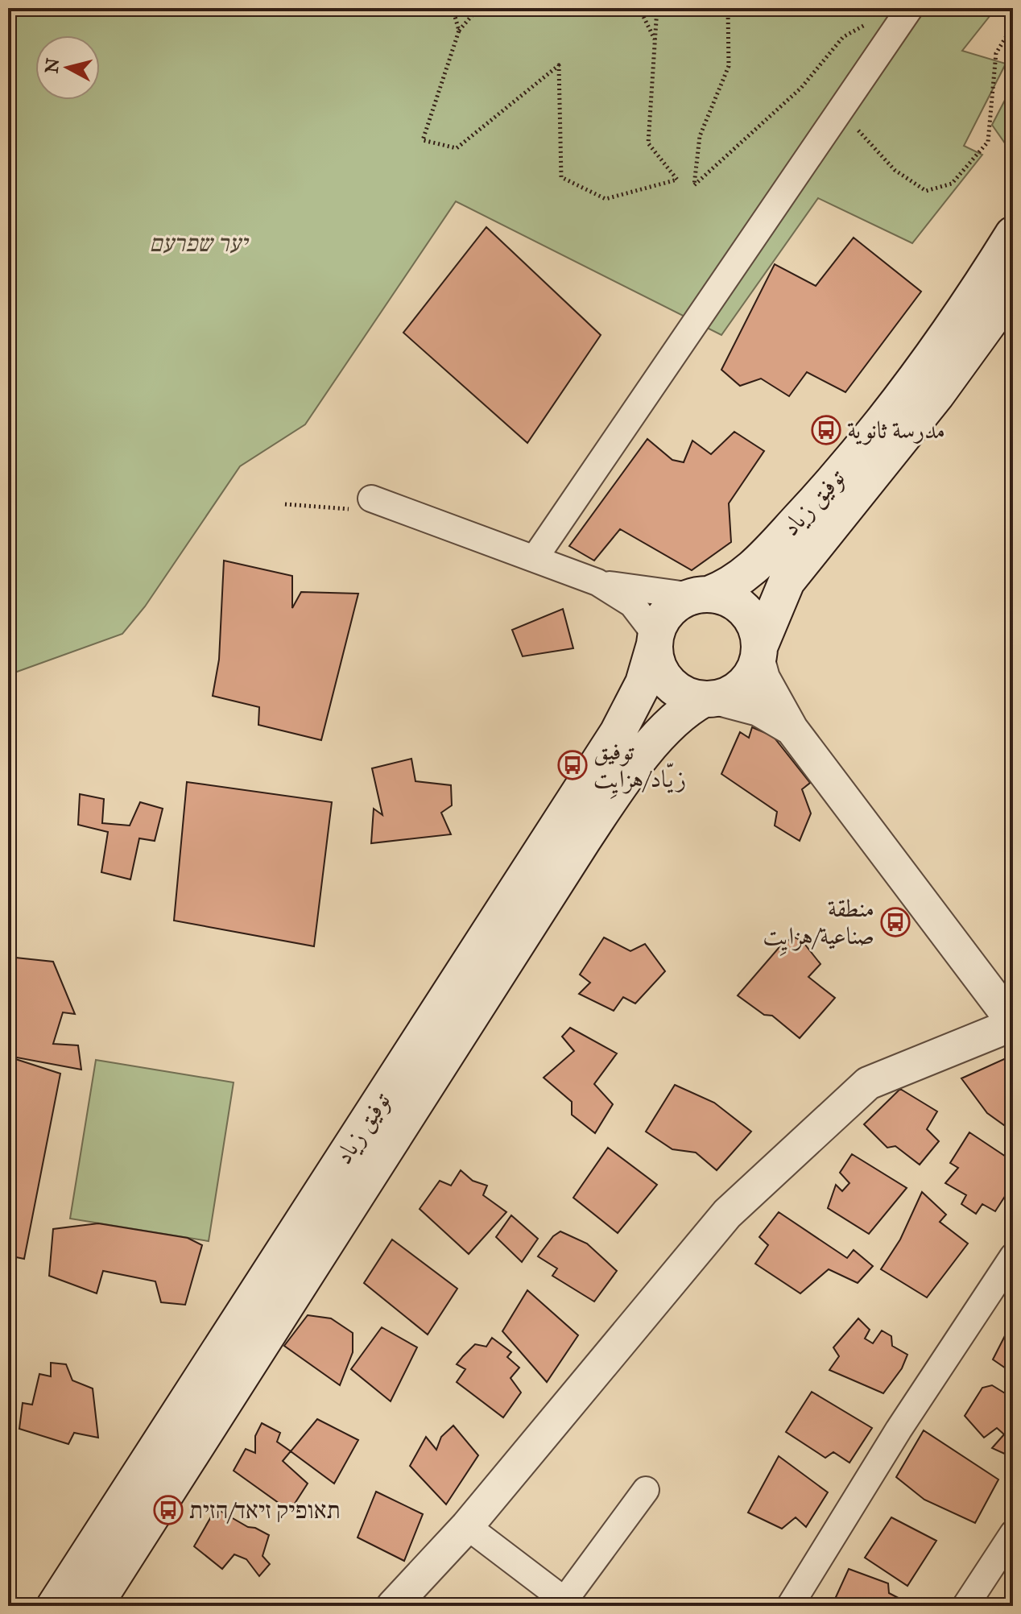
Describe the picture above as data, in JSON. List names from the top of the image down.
{
  "streets": {
    "main road": ["توفيق زياد"]
  },
  "parks": ["יער שפרעם"],
  "places": {
    "bus stop": [
      "مدرسة ثانوية",
      "توفيق زيّاد/هزايِت",
      "منطقة صناعية/هزايِت",
      "תאופיק זיאד/הזית"
    ]
  },
  "north": "left"
}
